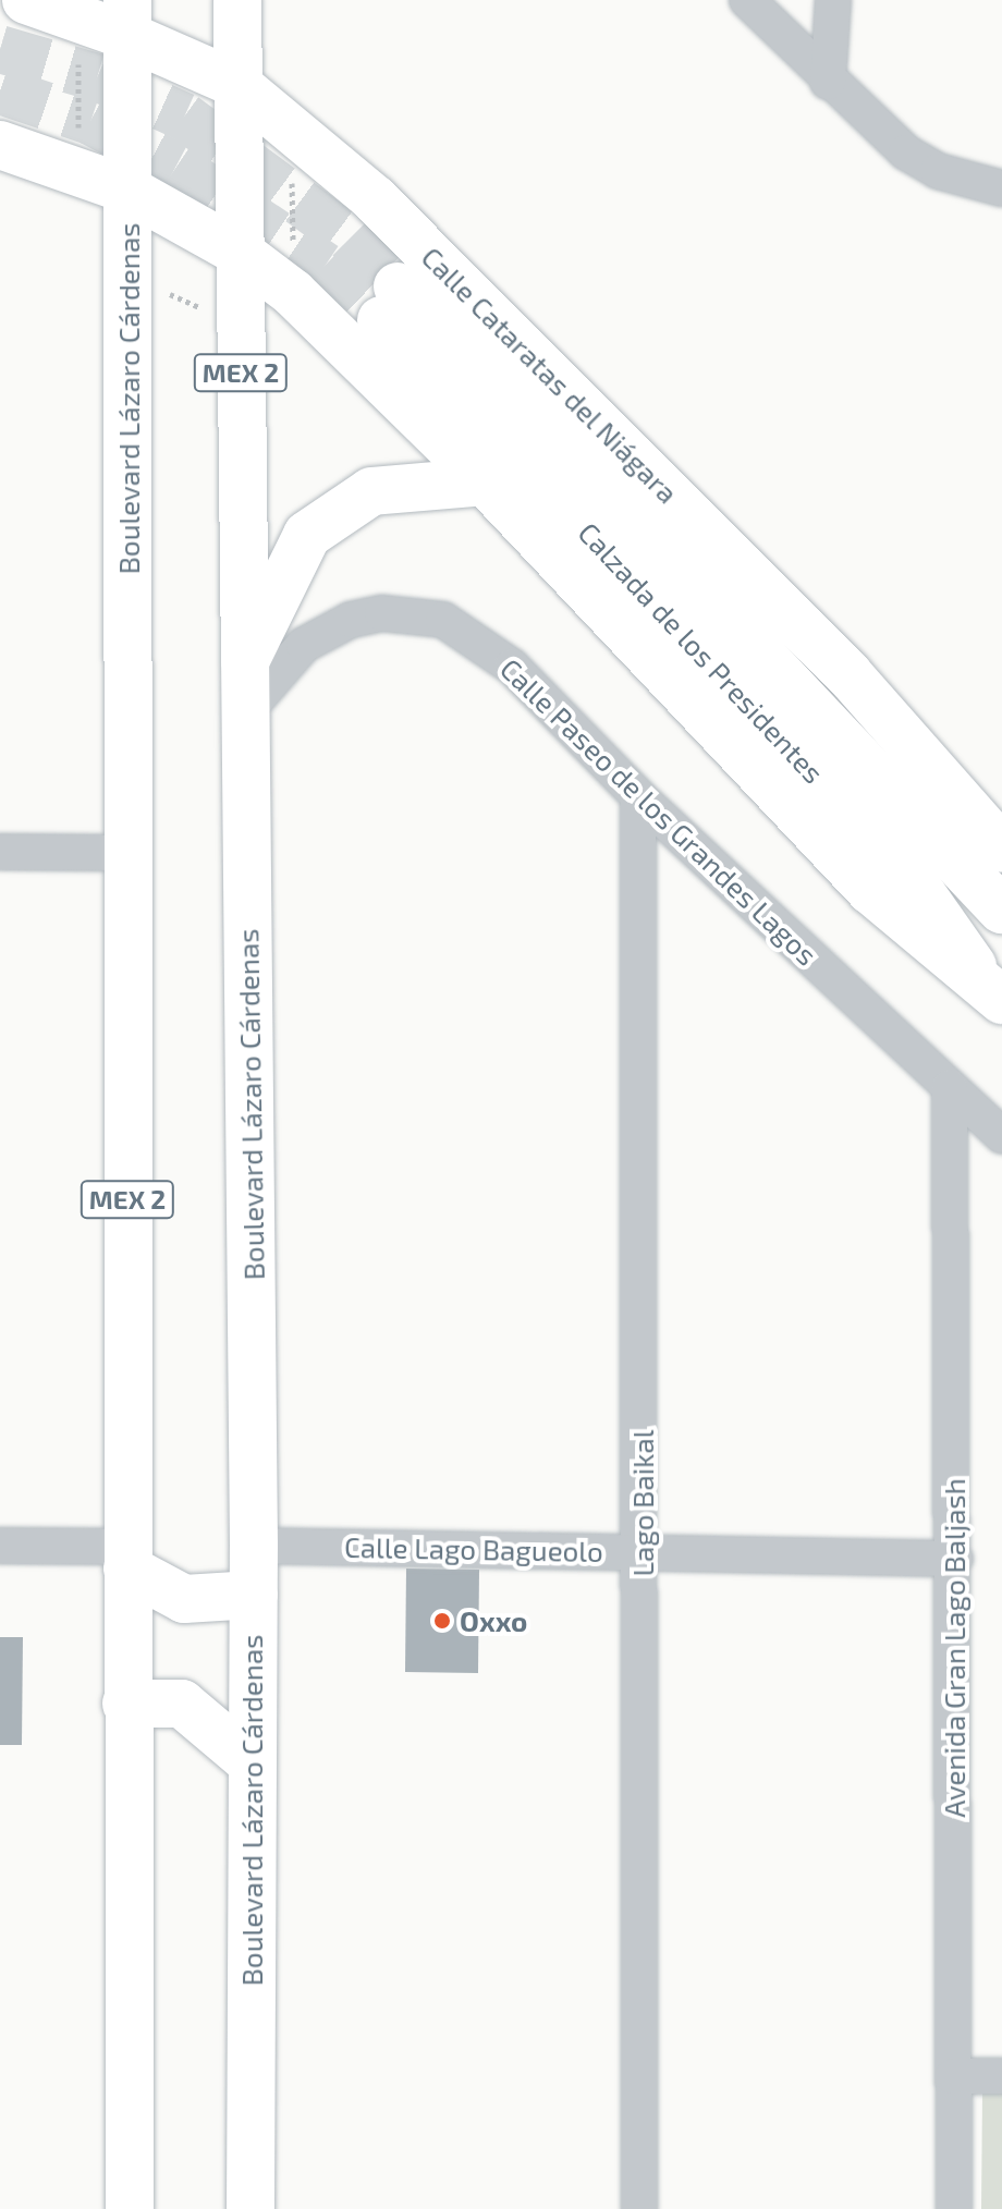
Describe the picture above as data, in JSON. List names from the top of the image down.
{
  "streets": {
    "main road": [
      "MEX 2",
      "Calle Cataratas del Niágara",
      "Boulevard Lázaro Cárdenas",
      "Calzada de los Presidentes"
    ],
    "street": [
      "Calle Paseo de los Grandes Lagos",
      "Lago Baikal",
      "Calle Lago Bagueolo",
      "Avenida Gran Lago Baljash"
    ]
  },
  "crossings": [
    ["Calle Cataratas del Niágara", "Boulevard Lázaro Cárdenas"],
    ["Boulevard Lázaro Cárdenas", "Calle Paseo de los Grandes Lagos"],
    ["Boulevard Lázaro Cárdenas", "Calle Lago Bagueolo"],
    ["Calle Paseo de los Grandes Lagos", "Lago Baikal"],
    ["Calle Paseo de los Grandes Lagos", "Avenida Gran Lago Baljash"],
    ["Lago Baikal", "Calle Lago Bagueolo"],
    ["Calle Lago Bagueolo", "Avenida Gran Lago Baljash"]
  ],
  "places": ["Oxxo"]
}
